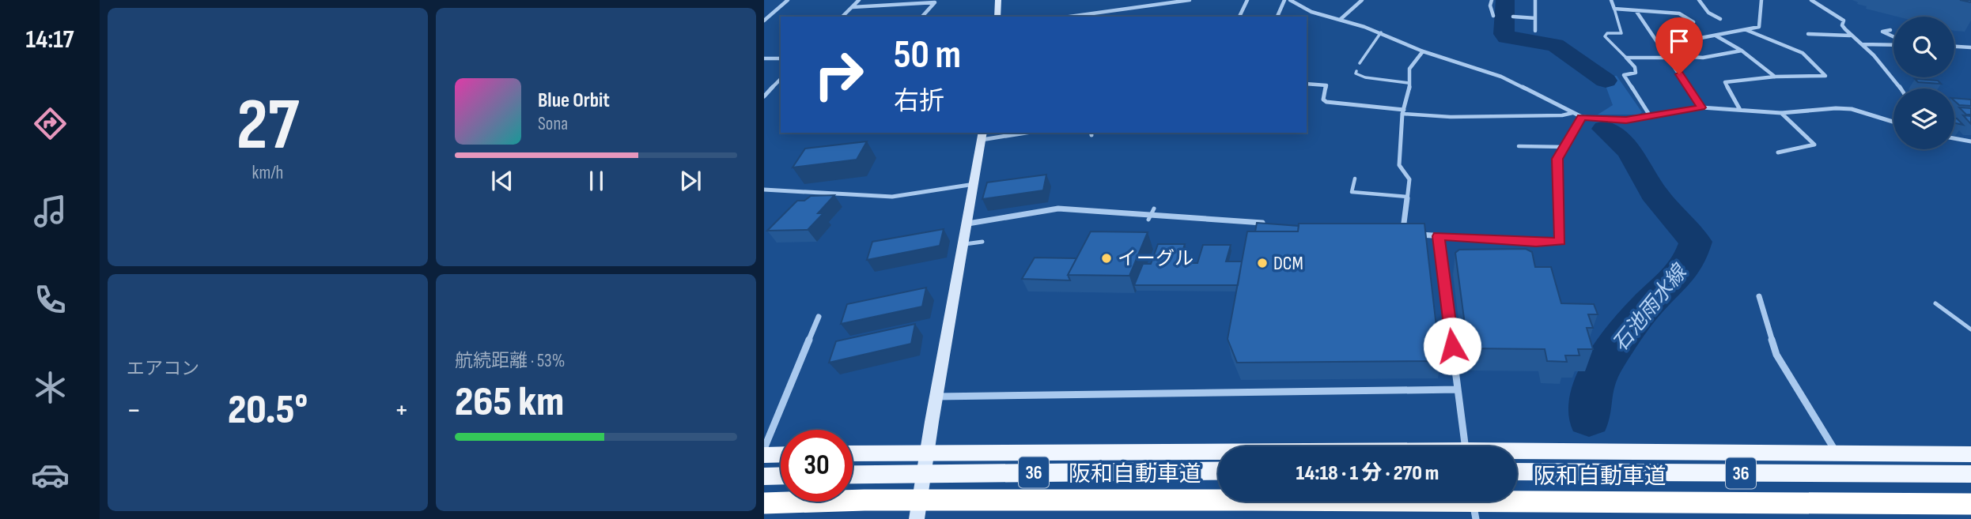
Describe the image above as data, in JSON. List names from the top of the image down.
{
  "streets": {
    "highway": ["阪和自動車道"],
    "main road": ["36"]
  },
  "water": ["石池雨水線"],
  "places": ["イーグル", "DCM"],
  "page": {
    "tabs": "14:17",
    "tile": [
      ["27", "km/h"],
      "エアコン",
      ["航続距離 · 53%", "265 km"]
    ],
    "turn": ["50 m", "右折"],
    "song": ["Blue Orbit", "Sona"],
    "heat": ["−", "20.5°", "+"],
    "limit": "30",
    "trip": "14:18 · 1 分 · 270 m"
  }
}
